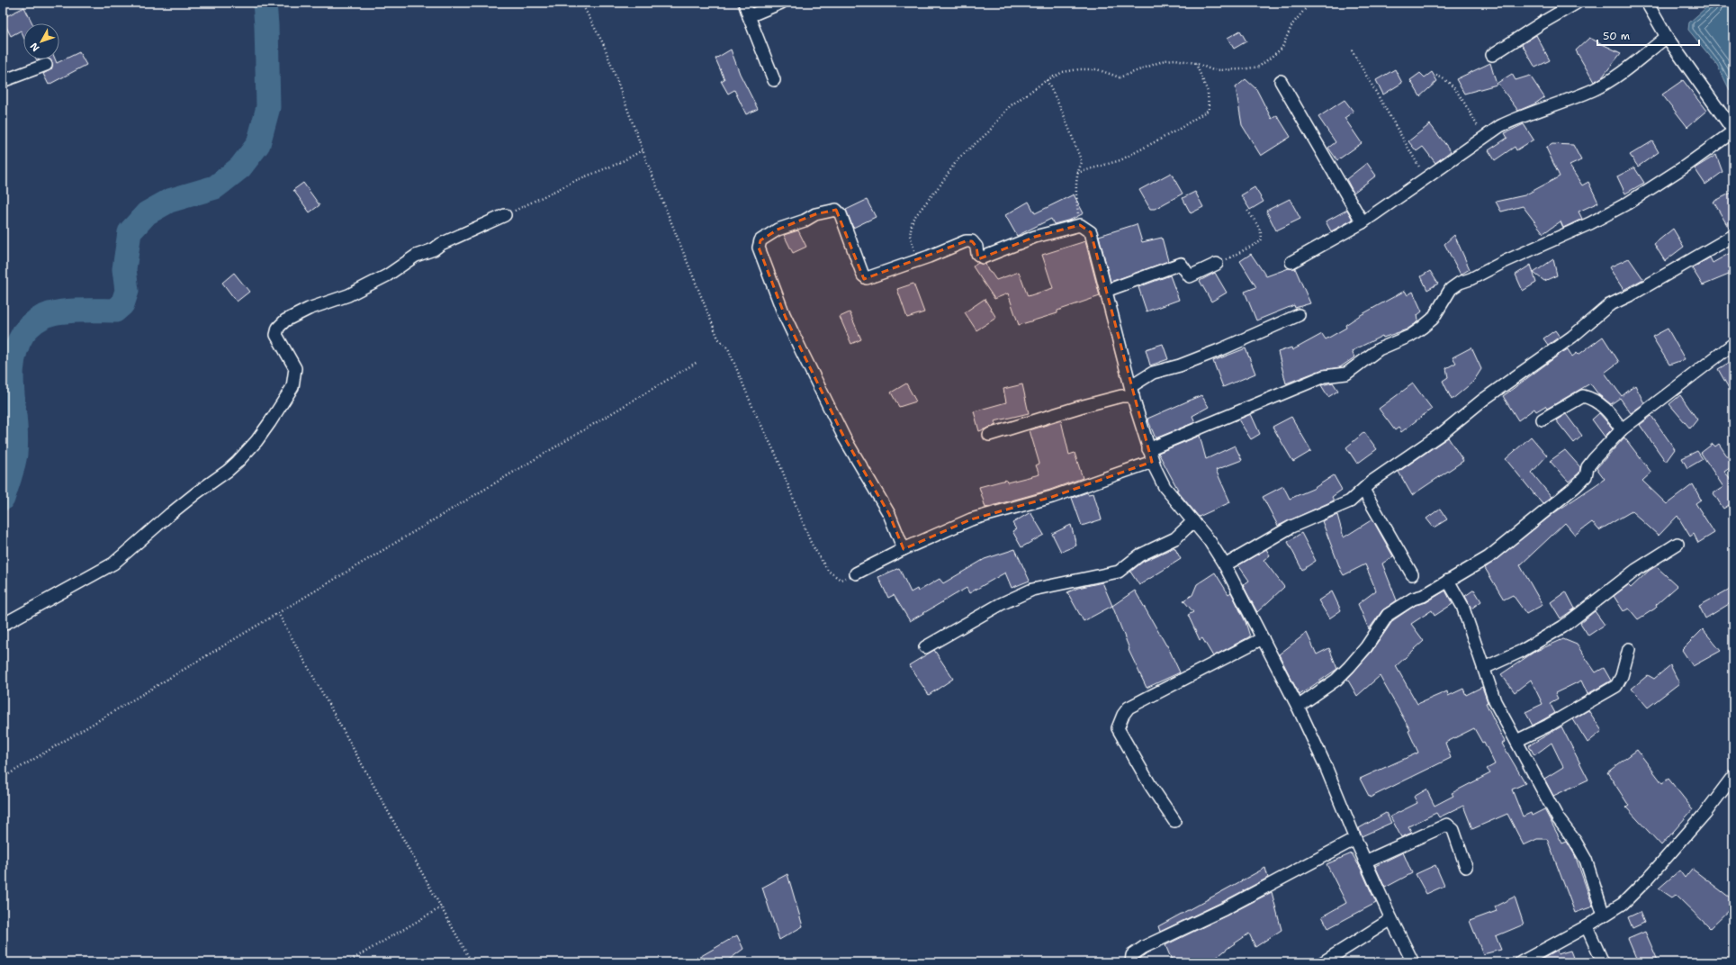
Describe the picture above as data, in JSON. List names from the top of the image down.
{
  "scale_bar": "50 m",
  "north": "bottom left"
}
